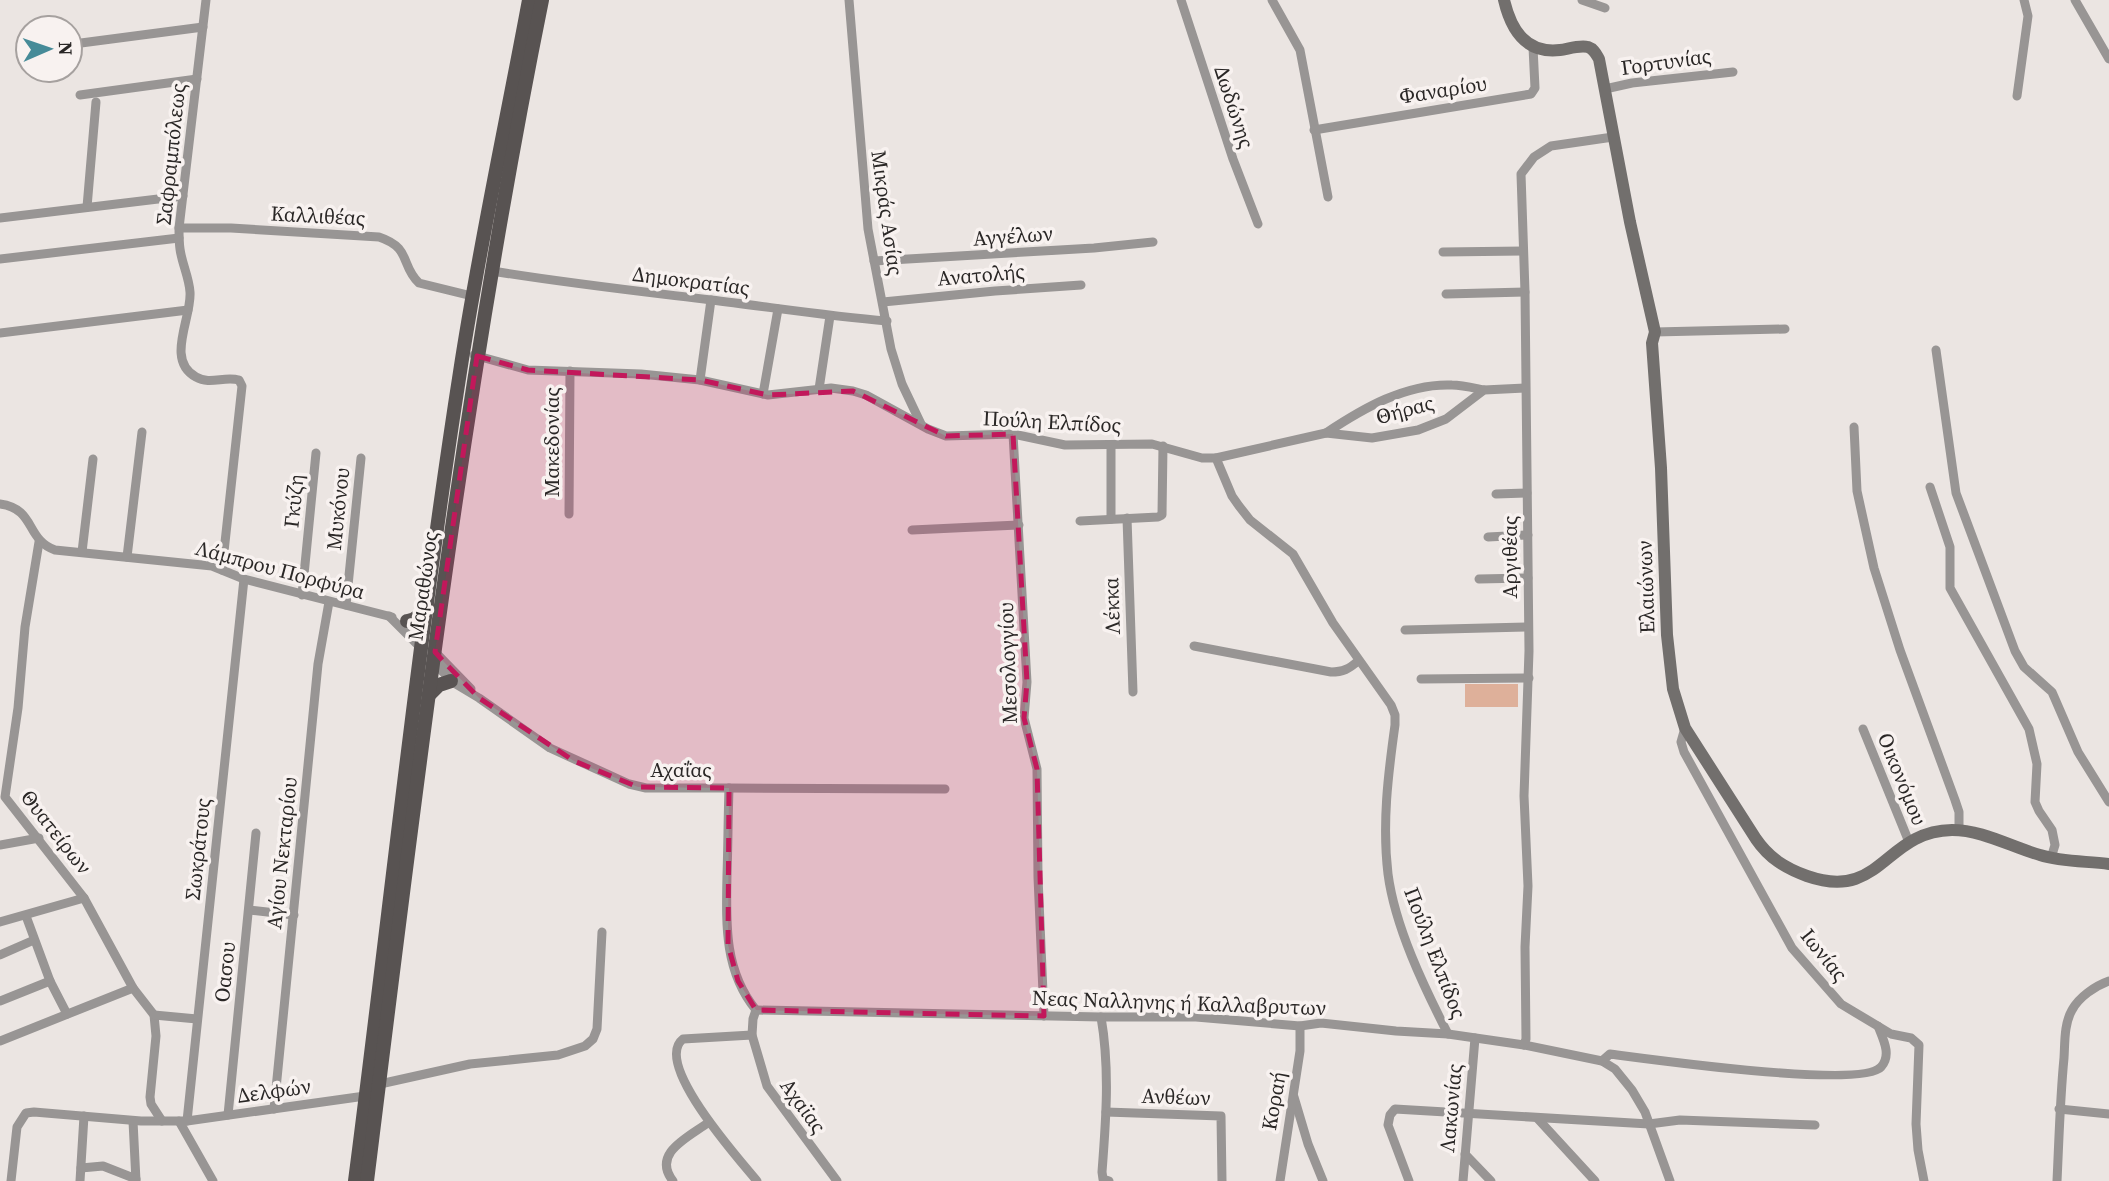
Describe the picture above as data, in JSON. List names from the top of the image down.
{
  "streets": {
    "main road": ["Μαραθώνος", "Ελαιώνων"],
    "street": [
      "Γορτυνίας",
      "Φαναρίου",
      "Δωδώνης",
      "Σαφραμπόλεως",
      "Μικράς Ασίας",
      "Καλλιθέας",
      "Αγγέλων",
      "Ανατολής",
      "Δημοκρατίας",
      "Θήρας",
      "Πούλη Ελπίδος",
      "Μακεδονίας",
      "Γκύζη",
      "Μυκόνου",
      "Αργιθέας",
      "Λάμπρου Πορφύρα",
      "Λέκκα",
      "Μεσολογγίου",
      "Αχαΐας",
      "Οικονόμου",
      "Θυατείρων",
      "Σωκράτους",
      "Αγίου Νεκταρίου",
      "Ιωνίας",
      "Οασου",
      "Νεας Nαλληνης ή Καλλαβρυτων",
      "Δελφών",
      "Ανθέων",
      "Κοραή",
      "Αχαϊας",
      "Λακωνίας"
    ]
  },
  "crossings": [
    ["Γορτυνίας", "Ελαιώνων"],
    ["Φαναρίου", "Ελαιώνων"],
    ["Σαφραμπόλεως", "Καλλιθέας"],
    ["Σαφραμπόλεως", "Λάμπρου Πορφύρα"],
    ["Μικράς Ασίας", "Αγγέλων"],
    ["Μικράς Ασίας", "Ανατολής"],
    ["Μικράς Ασίας", "Δημοκρατίας"],
    ["Μικράς Ασίας", "Πούλη Ελπίδος"],
    ["Καλλιθέας", "Μαραθώνος"],
    ["Δημοκρατίας", "Μαραθώνος"],
    ["Θήρας", "Πούλη Ελπίδος"],
    ["Θήρας", "Αργιθέας"],
    ["Πούλη Ελπίδος", "Μακεδονίας"],
    ["Πούλη Ελπίδος", "Μαραθώνος"],
    ["Πούλη Ελπίδος", "Μεσολογγίου"],
    ["Πούλη Ελπίδος", "Νεας Nαλληνης ή Καλλαβρυτων"],
    ["Γκύζη", "Λάμπρου Πορφύρα"],
    ["Μυκόνου", "Λάμπρου Πορφύρα"],
    ["Αργιθέας", "Ελαιώνων"],
    ["Αργιθέας", "Νεας Nαλληνης ή Καλλαβρυτων"],
    ["Λάμπρου Πορφύρα", "Μαραθώνος"],
    ["Λάμπρου Πορφύρα", "Αχαΐας"],
    ["Λάμπρου Πορφύρα", "Θυατείρων"],
    ["Λάμπρου Πορφύρα", "Σωκράτους"],
    ["Λάμπρου Πορφύρα", "Αγίου Νεκταρίου"],
    ["Μαραθώνος", "Αχαΐας"],
    ["Μαραθώνος", "Δελφών"],
    ["Ελαιώνων", "Οικονόμου"],
    ["Ελαιώνων", "Ιωνίας"],
    ["Μεσολογγίου", "Νεας Nαλληνης ή Καλλαβρυτων"],
    ["Αχαΐας", "Νεας Nαλληνης ή Καλλαβρυτων"],
    ["Αχαΐας", "Αχαϊας"],
    ["Σωκράτους", "Δελφών"],
    ["Αγίου Νεκταρίου", "Δελφών"],
    ["Ιωνίας", "Νεας Nαλληνης ή Καλλαβρυτων"],
    ["Οασου", "Δελφών"],
    ["Νεας Nαλληνης ή Καλλαβρυτων", "Κοραή"],
    ["Νεας Nαλληνης ή Καλλαβρυτων", "Αχαϊας"],
    ["Νεας Nαλληνης ή Καλλαβρυτων", "Λακωνίας"]
  ],
  "north": "right"
}
